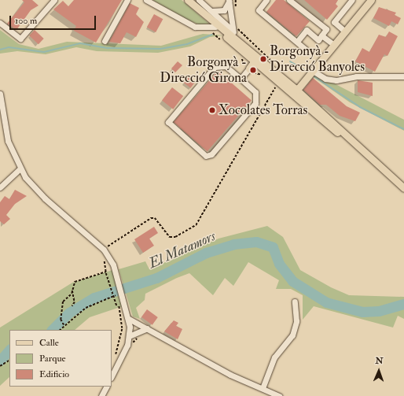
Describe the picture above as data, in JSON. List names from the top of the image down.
{
  "water": ["El Matamors"],
  "places": ["Borgonyà - Direcció Banyoles", "Borgonyà - Direcció Girona", "Xocolates Torras"],
  "legend": ["Calle", "Parque", "Edificio"],
  "scale_bar": "100 m",
  "north": "top"
}
